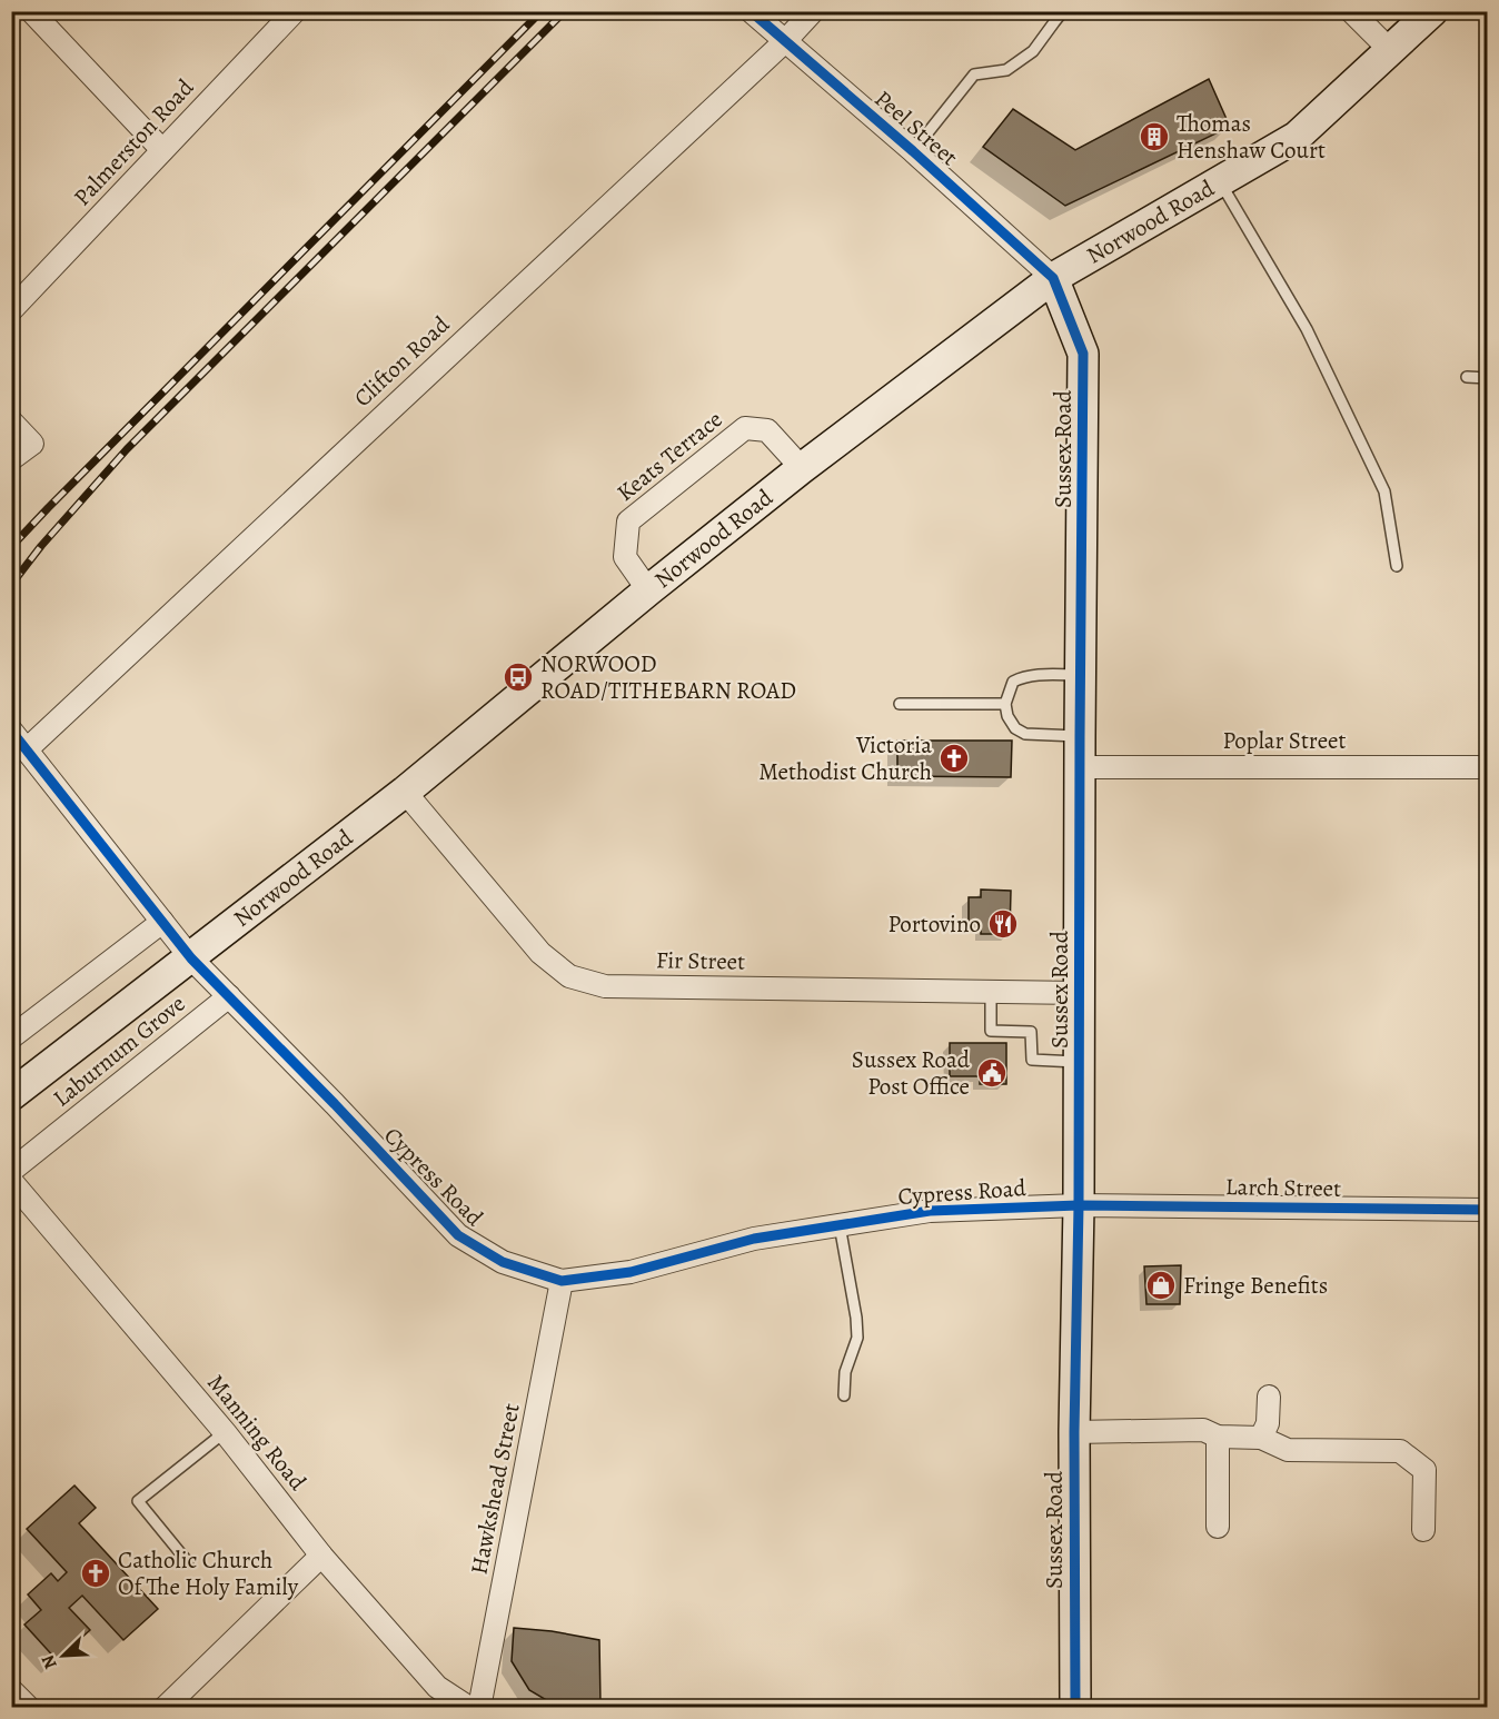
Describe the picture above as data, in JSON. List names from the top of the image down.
{
  "streets": {
    "main road": ["Norwood Road", "Sussex Road"],
    "street": [
      "Peel Street",
      "Palmerston Road",
      "Clifton Road",
      "Keats Terrace",
      "Poplar Street",
      "Fir Street",
      "Laburnum Grove",
      "Cypress Road",
      "Larch Street",
      "Manning Road",
      "Hawkshead Street"
    ]
  },
  "crossings": [
    ["Peel Street", "Norwood Road"],
    ["Peel Street", "Clifton Road"],
    ["Peel Street", "Sussex Road"],
    ["Norwood Road", "Sussex Road"],
    ["Norwood Road", "Keats Terrace"],
    ["Norwood Road", "Fir Street"],
    ["Norwood Road", "Cypress Road"],
    ["Clifton Road", "Cypress Road"],
    ["Sussex Road", "Poplar Street"],
    ["Sussex Road", "Fir Street"],
    ["Sussex Road", "Cypress Road"],
    ["Sussex Road", "Larch Street"],
    ["Laburnum Grove", "Cypress Road"],
    ["Cypress Road", "Larch Street"],
    ["Cypress Road", "Hawkshead Street"]
  ],
  "places": {
    "building": ["Thomas Henshaw Court"],
    "bus stop": ["NORWOOD ROAD/TITHEBARN ROAD"],
    "church": ["Victoria Methodist Church", "Catholic Church Of The Holy Family"],
    "restaurant": ["Portovino"],
    "public building": ["Sussex Road Post Office"],
    "shop": ["Fringe Benefits"]
  },
  "north": "bottom left"
}
